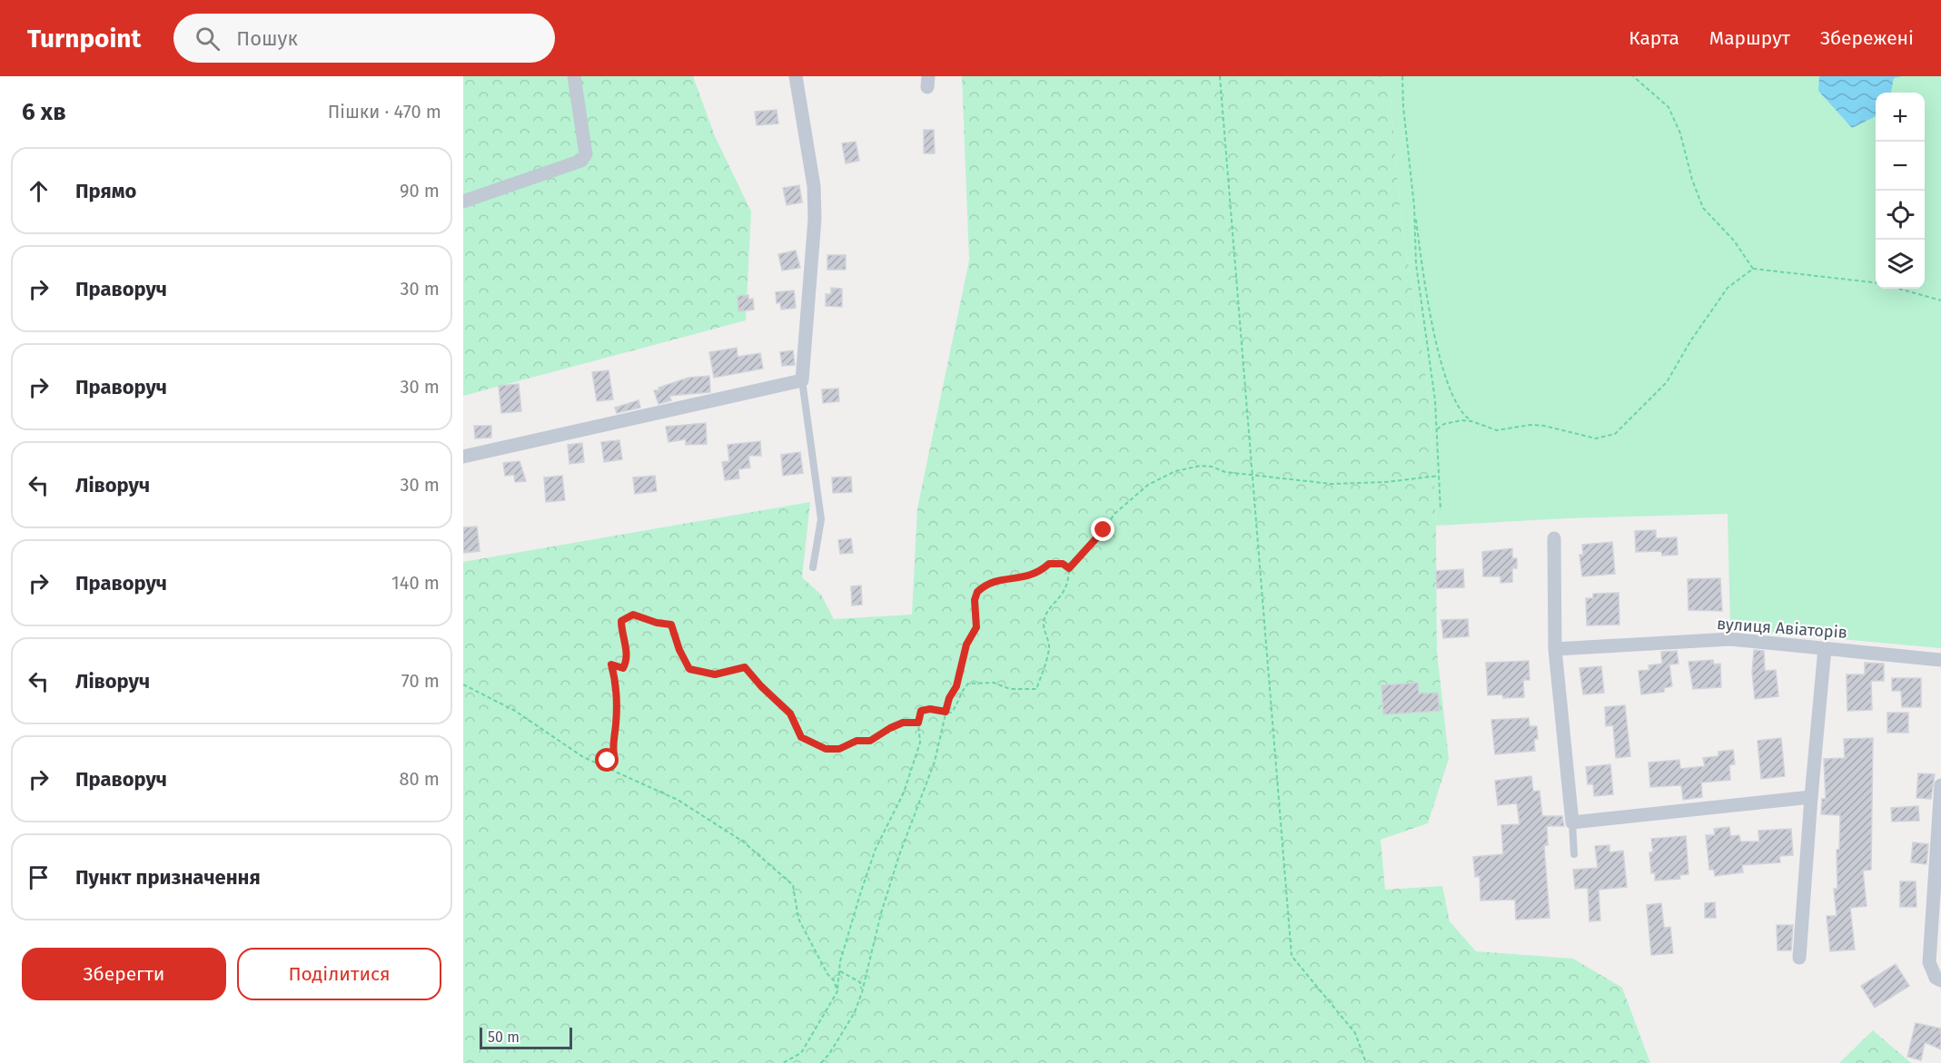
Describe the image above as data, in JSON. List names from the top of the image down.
{
  "streets": {
    "street": ["вулиця Авіаторів"]
  },
  "scale_bar": "50 m",
  "page": {
    "header": "Turnpoint",
    "search": "Пошук",
    "nav": ["Карта", "Маршрут", "Збережені"],
    "heading": ["6 хв", "Пішки · 470 m"],
    "map_buttons": ["+", "−"],
    "list": [
      ["Прямо", "90 m"],
      ["Праворуч", "30 m"],
      ["Праворуч", "30 m"],
      ["Ліворуч", "30 m"],
      ["Праворуч", "140 m"],
      ["Ліворуч", "70 m"],
      ["Праворуч", "80 m"],
      "Пункт призначення"
    ],
    "buttons": ["Зберегти", "Поділитися"],
    "scale": "50 m"
  }
}
